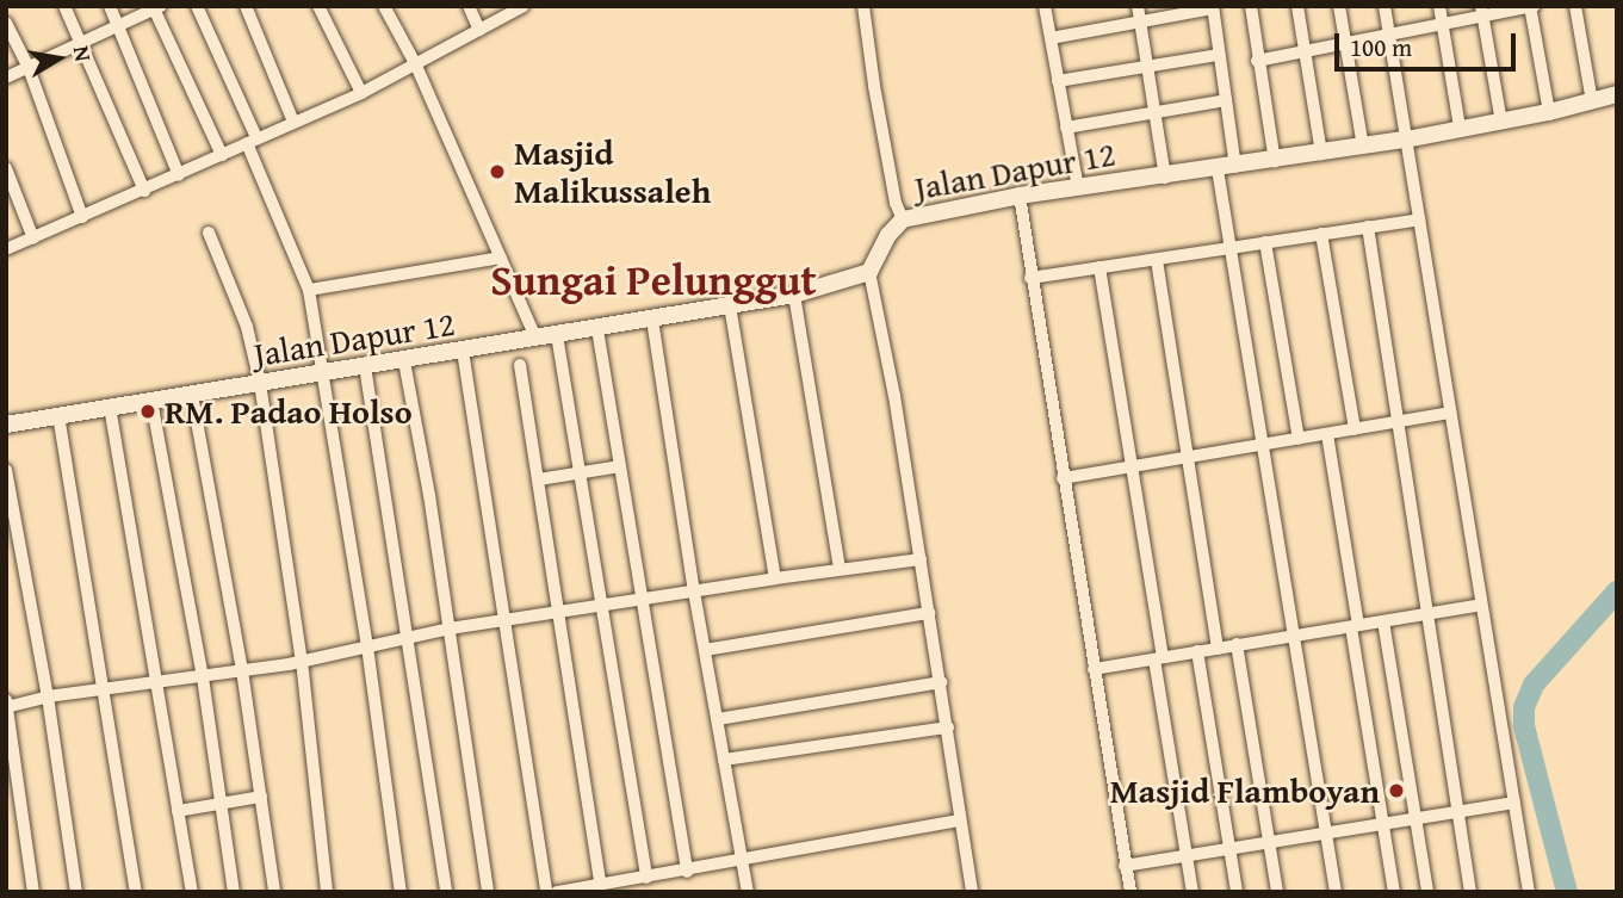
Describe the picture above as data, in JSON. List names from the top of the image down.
{
  "streets": {
    "street": ["Jalan Dapur 12"]
  },
  "districts": ["Sungai Pelunggut"],
  "places": ["Masjid Malikussaleh", "RM. Padao Holso", "Masjid Flamboyan"],
  "scale_bar": "100 m",
  "north": "right"
}
